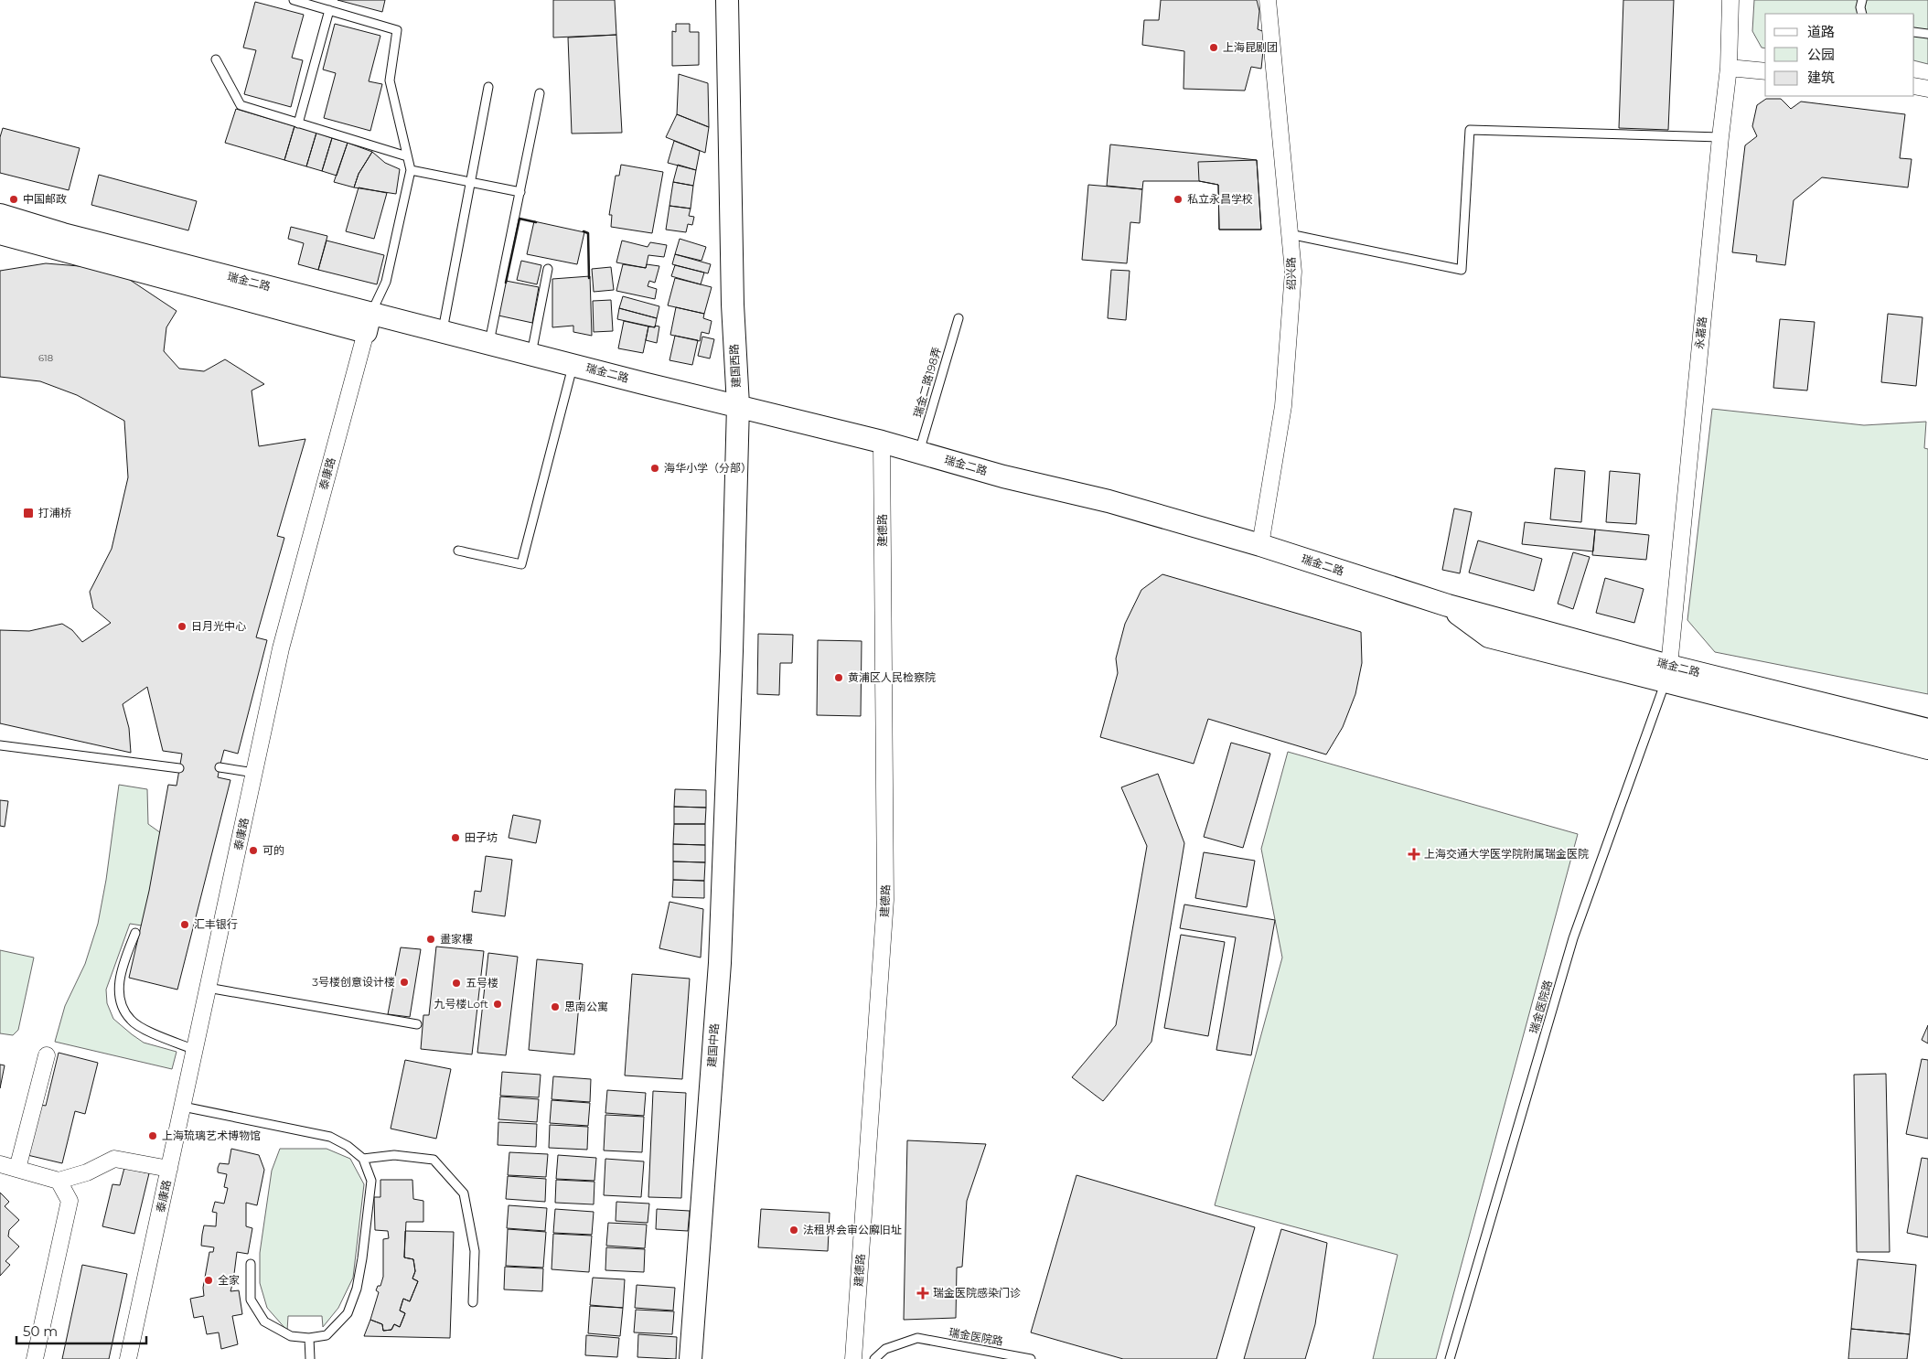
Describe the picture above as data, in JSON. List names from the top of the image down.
{
  "streets": {
    "main road": ["瑞金二路", "建国西路", "建国中路"],
    "street": [
      "绍兴路",
      "永嘉路",
      "泰康路",
      "建德路"
    ],
    "lane": ["瑞金二路198弄", "瑞金医院路"]
  },
  "crossings": [
    ["绍兴路", "瑞金二路"],
    ["瑞金二路", "永嘉路"],
    ["瑞金二路", "建国西路"],
    ["瑞金二路", "瑞金二路198弄"],
    ["瑞金二路", "泰康路"],
    ["瑞金二路", "建德路"],
    ["瑞金二路", "瑞金医院路"],
    ["永嘉路", "瑞金医院路"],
    ["建国西路", "建国中路"]
  ],
  "places": {
    "other": [
      "上海昆剧团",
      "中国邮政",
      "私立永昌学校",
      "海华小学（分部）",
      "日月光中心",
      "黄浦区人民检察院",
      "田子坊",
      "可的",
      "汇丰银行",
      "畫家樓",
      "3号楼创意设计楼",
      "五号楼",
      "九号楼Loft",
      "思南公寓",
      "上海琉璃艺术博物馆",
      "法租界会审公廨旧址",
      "全家"
    ],
    "transit": ["打浦桥"],
    "health": ["上海交通大学医学院附属瑞金医院", "瑞金医院感染门诊"]
  },
  "house_numbers": ["618"],
  "legend": ["道路", "公园", "建筑"],
  "scale_bar": "50 m"
}
